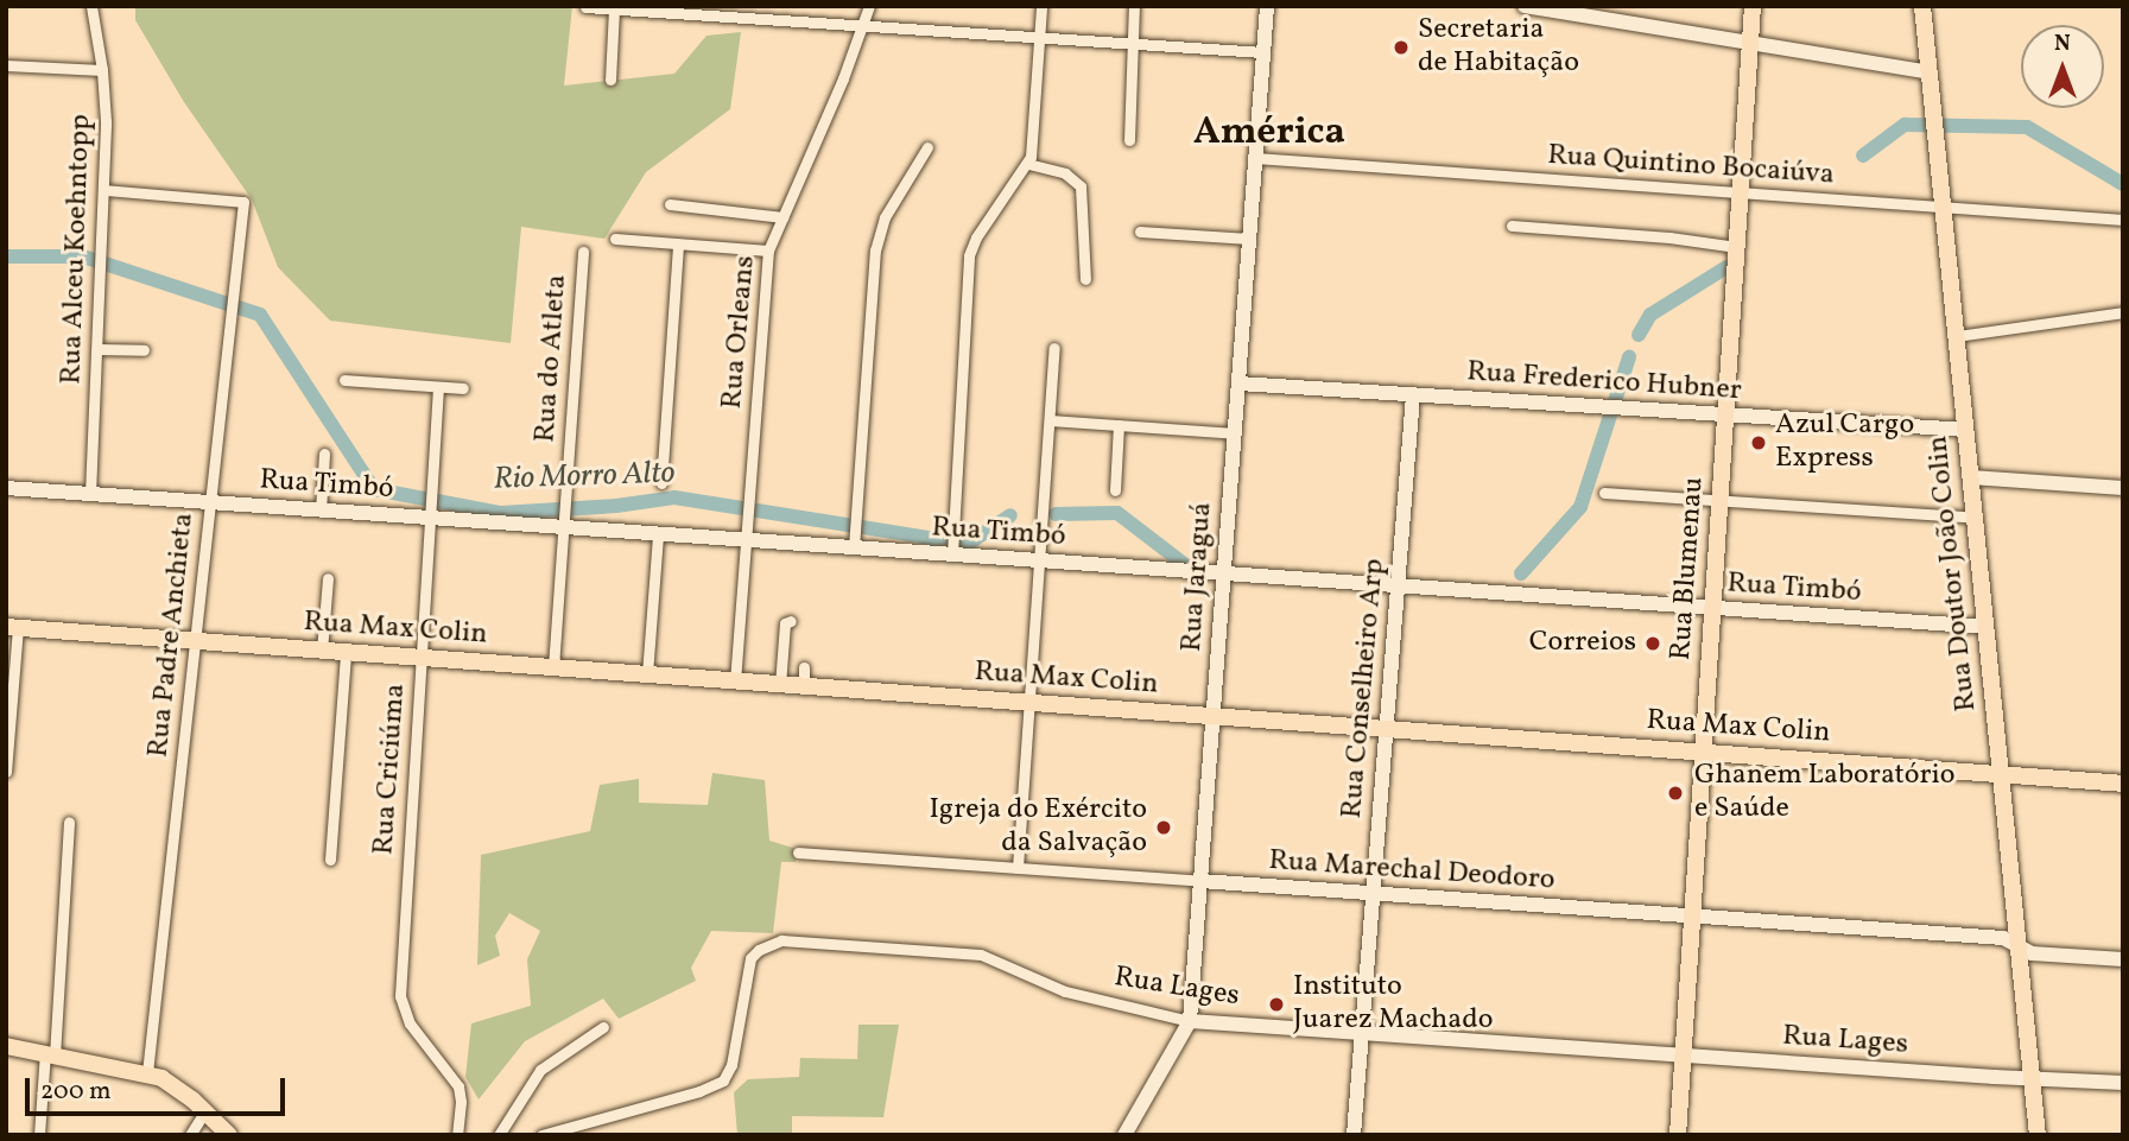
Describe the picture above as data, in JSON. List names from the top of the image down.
{
  "streets": {
    "main road": [
      "Rua Frederico Hubner",
      "Rua Timbó",
      "Rua Blumenau",
      "Rua Doutor João Colin",
      "Rua Jaraguá",
      "Rua Max Colin",
      "Rua Conselheiro Arp",
      "Rua Marechal Deodoro",
      "Rua Lages"
    ],
    "street": [
      "Rua Quintino Bocaiúva",
      "Rua Alceu Koehntopp",
      "Rua Orleans",
      "Rua do Atleta",
      "Rua Padre Anchieta",
      "Rua Criciúma"
    ]
  },
  "crossings": [
    ["Rua Quintino Bocaiúva", "Rua Blumenau"],
    ["Rua Quintino Bocaiúva", "Rua Doutor João Colin"],
    ["Rua Quintino Bocaiúva", "Rua Jaraguá"],
    ["Rua Alceu Koehntopp", "Rua Timbó"],
    ["Rua Alceu Koehntopp", "Rua Padre Anchieta"],
    ["Rua Orleans", "Rua Timbó"],
    ["Rua Orleans", "Rua Max Colin"],
    ["Rua do Atleta", "Rua Timbó"],
    ["Rua do Atleta", "Rua Max Colin"],
    ["Rua Frederico Hubner", "Rua Blumenau"],
    ["Rua Frederico Hubner", "Rua Doutor João Colin"],
    ["Rua Frederico Hubner", "Rua Jaraguá"],
    ["Rua Frederico Hubner", "Rua Conselheiro Arp"],
    ["Rua Timbó", "Rua Blumenau"],
    ["Rua Timbó", "Rua Doutor João Colin"],
    ["Rua Timbó", "Rua Jaraguá"],
    ["Rua Timbó", "Rua Padre Anchieta"],
    ["Rua Timbó", "Rua Conselheiro Arp"],
    ["Rua Timbó", "Rua Criciúma"],
    ["Rua Blumenau", "Rua Max Colin"],
    ["Rua Blumenau", "Rua Marechal Deodoro"],
    ["Rua Blumenau", "Rua Lages"],
    ["Rua Doutor João Colin", "Rua Max Colin"],
    ["Rua Doutor João Colin", "Rua Marechal Deodoro"],
    ["Rua Doutor João Colin", "Rua Lages"],
    ["Rua Jaraguá", "Rua Max Colin"],
    ["Rua Jaraguá", "Rua Marechal Deodoro"],
    ["Rua Jaraguá", "Rua Lages"],
    ["Rua Max Colin", "Rua Padre Anchieta"],
    ["Rua Max Colin", "Rua Conselheiro Arp"],
    ["Rua Max Colin", "Rua Criciúma"],
    ["Rua Conselheiro Arp", "Rua Marechal Deodoro"],
    ["Rua Conselheiro Arp", "Rua Lages"]
  ],
  "districts": ["América"],
  "water": ["Rio Morro Alto"],
  "places": [
    "Secretaria de Habitação",
    "Azul Cargo Express",
    "Correios",
    "Ghanem Laboratório e Saúde",
    "Igreja do Exército da Salvação",
    "Instituto Juarez Machado"
  ],
  "scale_bar": "200 m",
  "north": "top"
}
